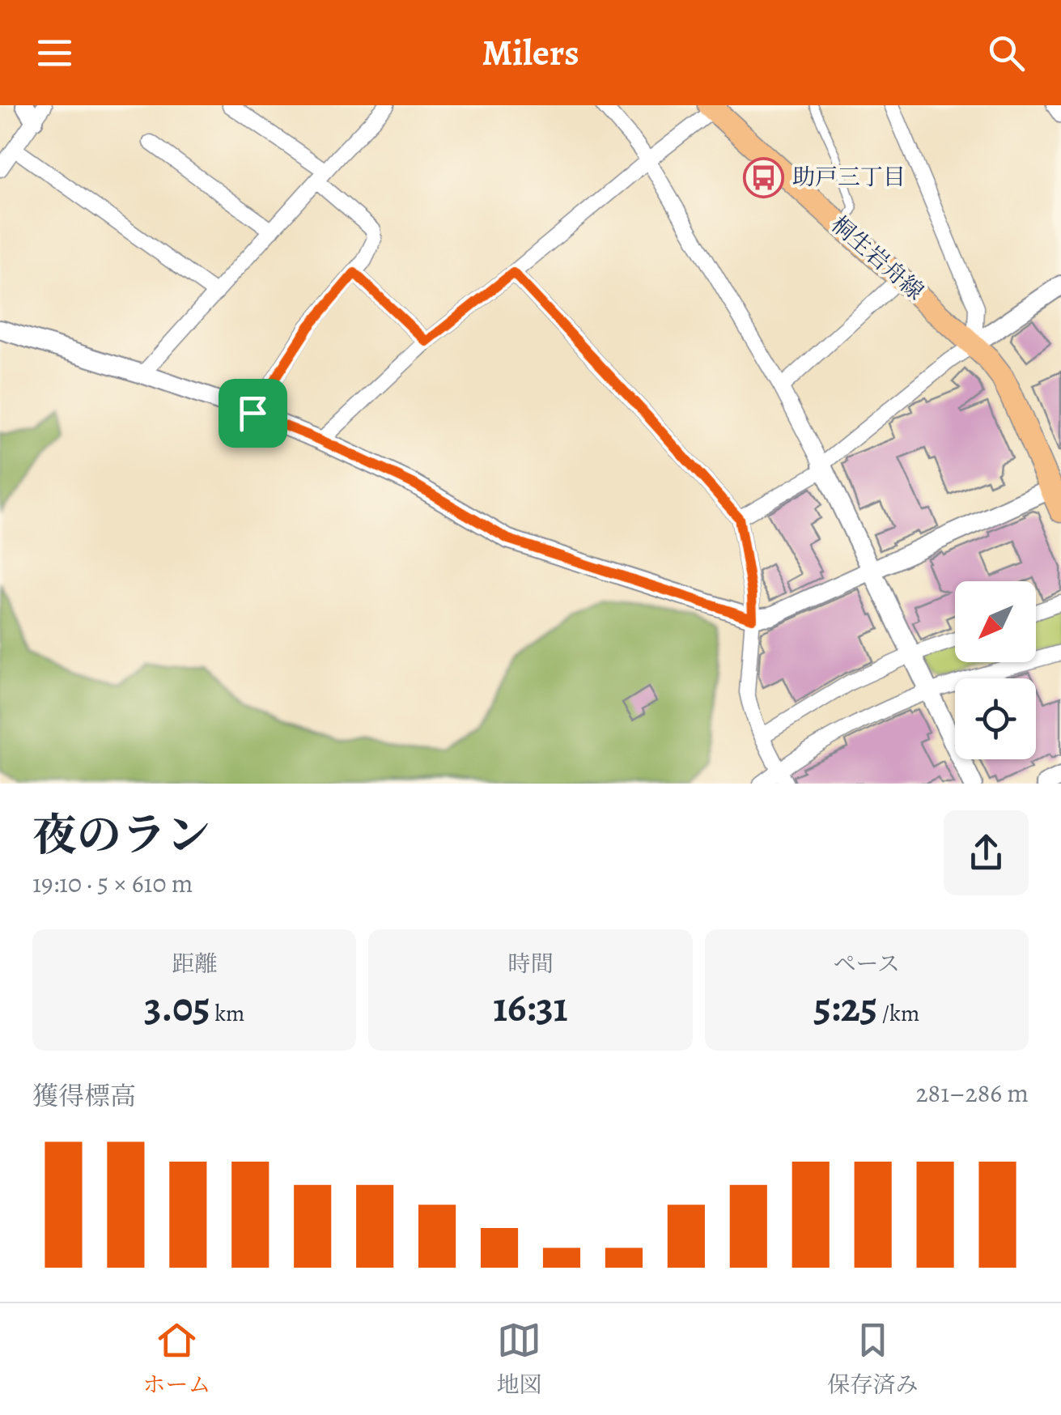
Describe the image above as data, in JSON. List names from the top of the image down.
{
  "streets": {
    "main road": ["桐生岩舟線"]
  },
  "places": {
    "bus stop": ["助戸三丁目"]
  },
  "north": "bottom left",
  "page": {
    "header": "Milers",
    "heading": ["夜のラン", "19:10 · 5 × 610 m"],
    "stats": [
      ["距離", "3.05 km"],
      ["時間", "16:31"],
      ["ペース", "5:25 /km"]
    ],
    "chart": ["獲得標高", "281–286 m"],
    "tabs": ["ホーム", "地図", "保存済み"]
  }
}
